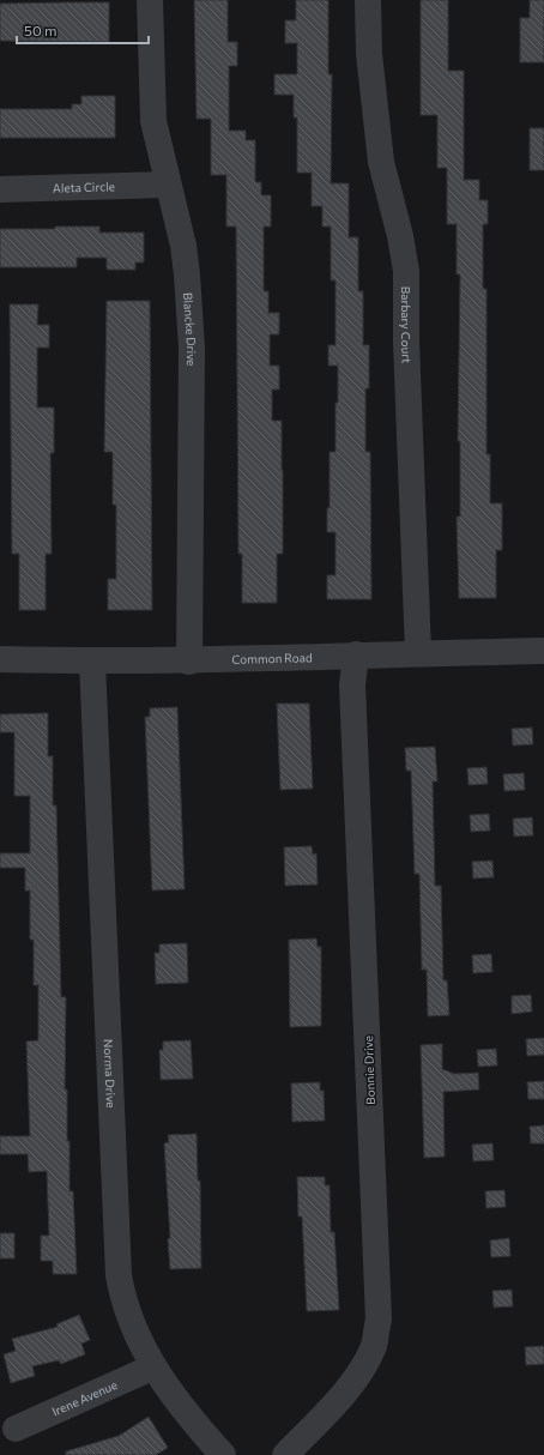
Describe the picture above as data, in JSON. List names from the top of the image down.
{
  "streets": {
    "street": [
      "Aleta Circle",
      "Barbary Court",
      "Blancke Drive",
      "Common Road",
      "Bonnie Drive",
      "Norma Drive",
      "Irene Avenue"
    ]
  },
  "crossings": [
    ["Aleta Circle", "Blancke Drive"],
    ["Barbary Court", "Common Road"],
    ["Blancke Drive", "Common Road"],
    ["Common Road", "Bonnie Drive"],
    ["Common Road", "Norma Drive"],
    ["Norma Drive", "Irene Avenue"]
  ],
  "scale_bar": "50 m"
}
